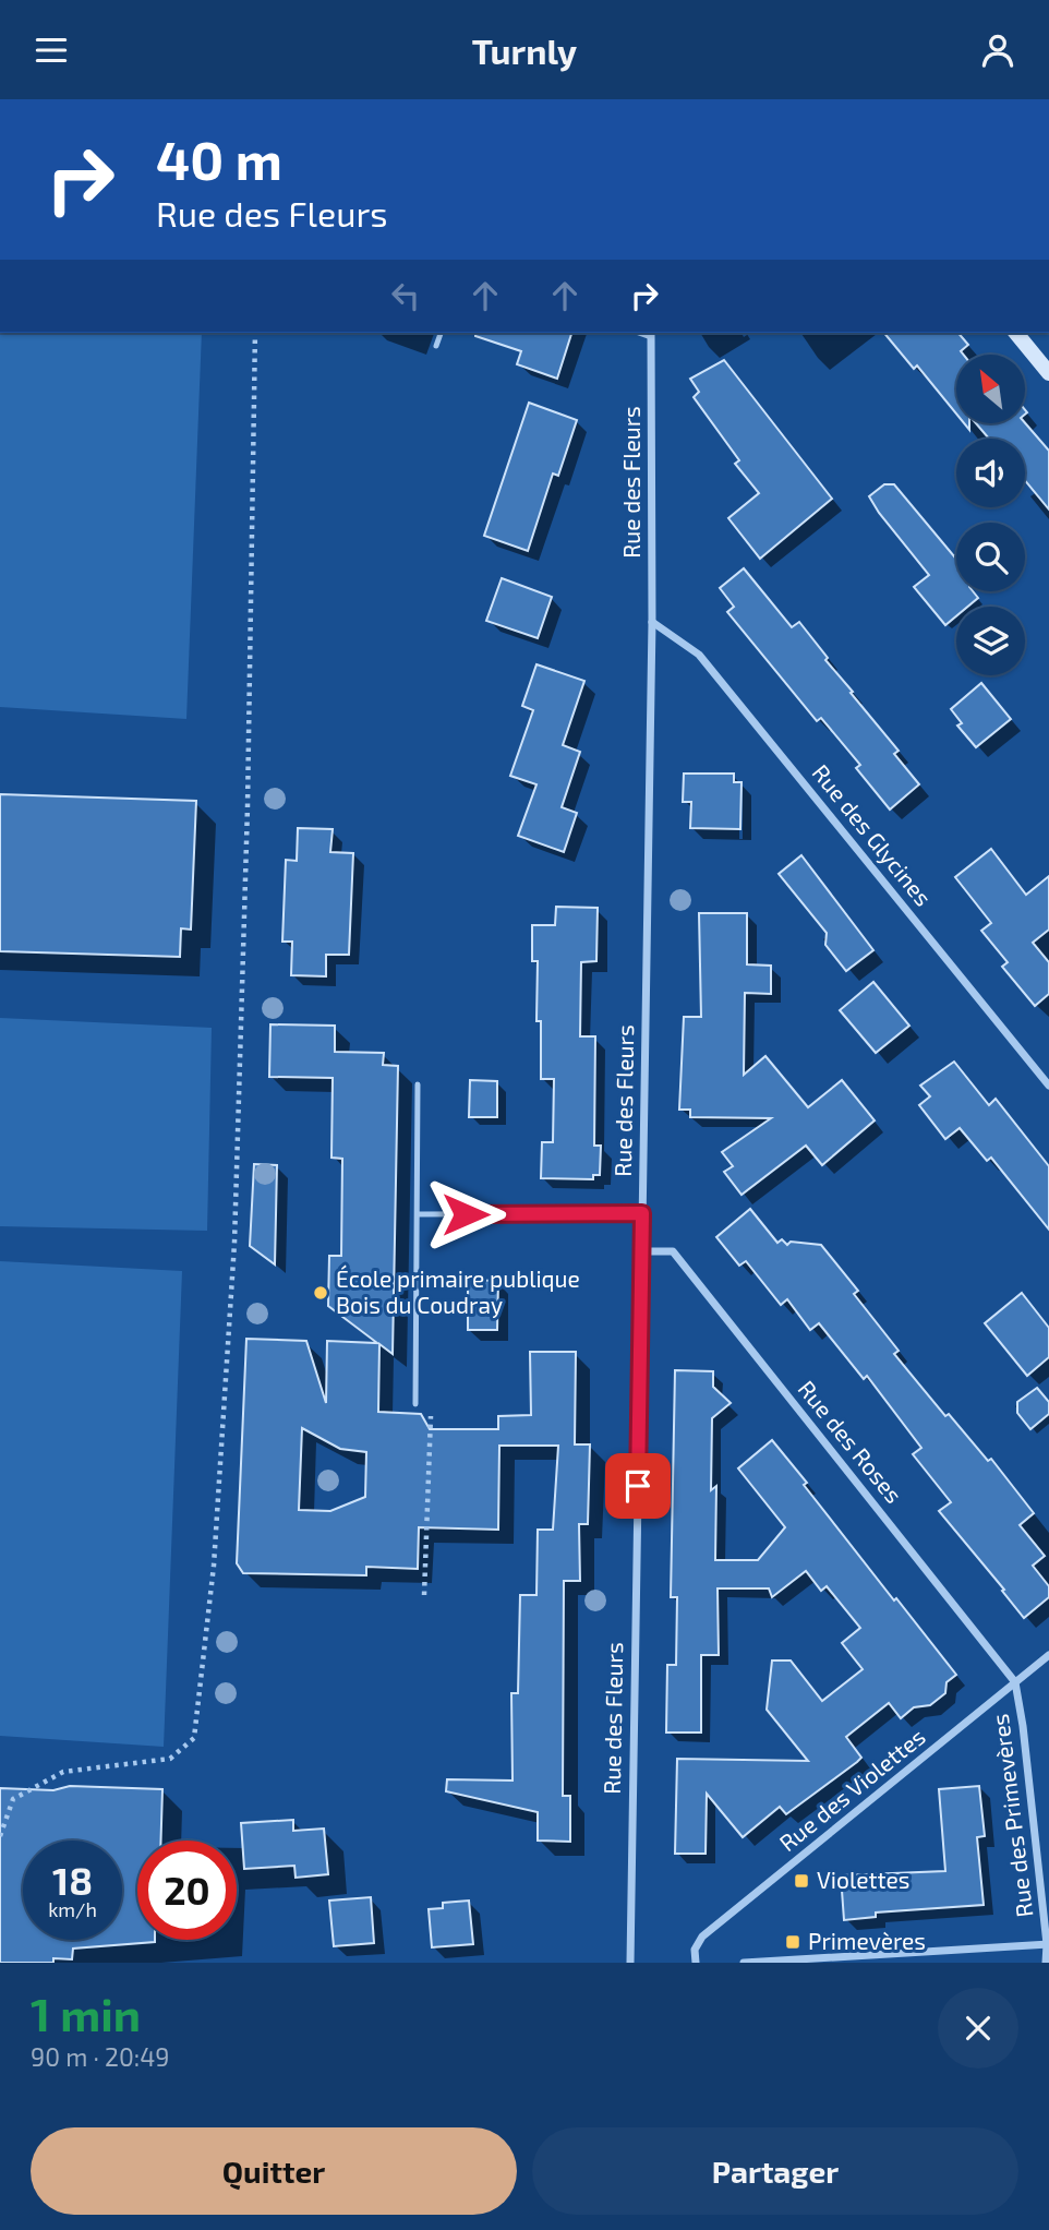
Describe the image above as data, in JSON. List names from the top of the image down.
{
  "streets": {
    "street": [
      "Rue des Fleurs",
      "Rue des Glycines",
      "Rue des Roses",
      "Rue des Violettes",
      "Rue des Primevères"
    ]
  },
  "crossings": [
    ["Rue des Fleurs", "Rue des Glycines"],
    ["Rue des Fleurs", "Rue des Roses"],
    ["Rue des Roses", "Rue des Violettes"],
    ["Rue des Roses", "Rue des Primevères"],
    ["Rue des Violettes", "Rue des Primevères"]
  ],
  "places": {
    "other": ["École primaire publique Bois du Coudray"],
    "transit": ["Violettes", "Primevères"]
  },
  "north": "top left",
  "page": {
    "header": "Turnly",
    "turn": ["40 m", "Rue des Fleurs"],
    "speed": "18 km/h",
    "limit": "20",
    "heading": ["1 min", "90 m · 20:49"],
    "buttons": ["Quitter", "Partager"]
  }
}
